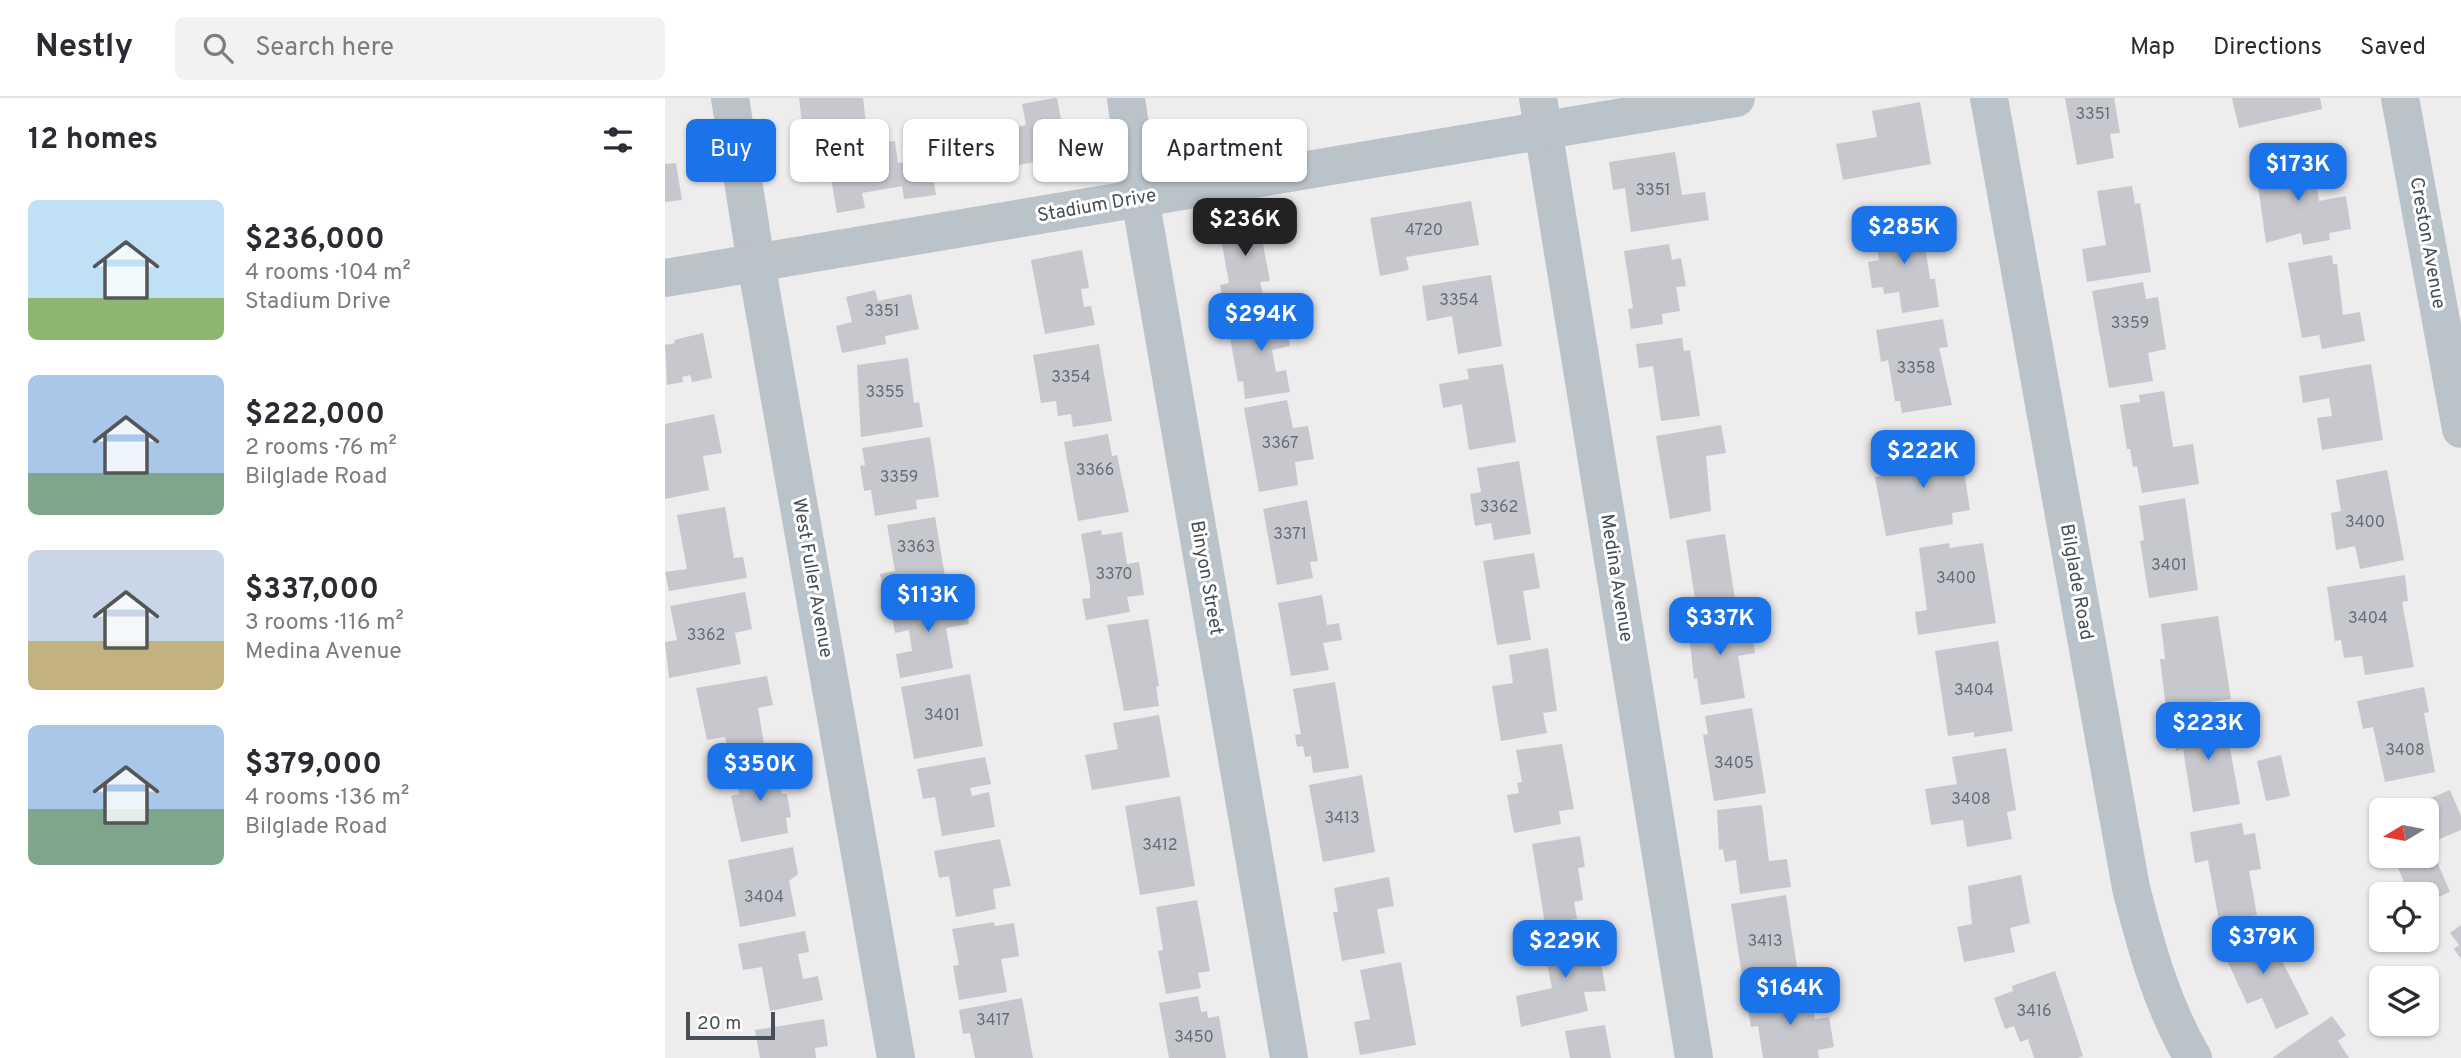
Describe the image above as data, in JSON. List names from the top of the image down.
{
  "streets": {
    "street": [
      "Stadium Drive",
      "Creston Avenue",
      "West Fuller Avenue",
      "Binyon Street",
      "Medina Avenue",
      "Bilglade Road"
    ]
  },
  "crossings": [
    ["Stadium Drive", "West Fuller Avenue"],
    ["Stadium Drive", "Binyon Street"],
    ["Stadium Drive", "Medina Avenue"]
  ],
  "house_numbers": [
    "3351",
    "3351",
    "4720",
    "3354",
    "3351",
    "3359",
    "3358",
    "3354",
    "3355",
    "3367",
    "3366",
    "3359",
    "3362",
    "3400",
    "3371",
    "3363",
    "3401",
    "3370",
    "3400",
    "3404",
    "3362",
    "3404",
    "3401",
    "3408",
    "3405",
    "3408",
    "3413",
    "3412",
    "3404",
    "3413",
    "3416",
    "3417",
    "3450"
  ],
  "scale_bar": "20 m",
  "north": "left",
  "page": {
    "header": "Nestly",
    "search": "Search here",
    "nav": ["Map", "Directions", "Saved"],
    "heading": "12 homes",
    "chip": [
      "Buy",
      "Rent",
      "Filters",
      "New",
      "Apartment"
    ],
    "price": [
      "$173K",
      "$236K",
      "$285K",
      "$294K",
      "$222K",
      "$113K",
      "$337K",
      "$223K",
      "$350K",
      "$379K",
      "$229K",
      "$164K"
    ],
    "list": [
      {
        "name": "$236,000",
        "note": "4 rooms · 104 m² · Stadium Drive"
      },
      {
        "name": "$222,000",
        "note": "2 rooms · 76 m² · Bilglade Road"
      },
      {
        "name": "$337,000",
        "note": "3 rooms · 116 m² · Medina Avenue"
      },
      {
        "name": "$379,000",
        "note": "4 rooms · 136 m² · Bilglade Road"
      }
    ],
    "scale": "20 m"
  }
}
